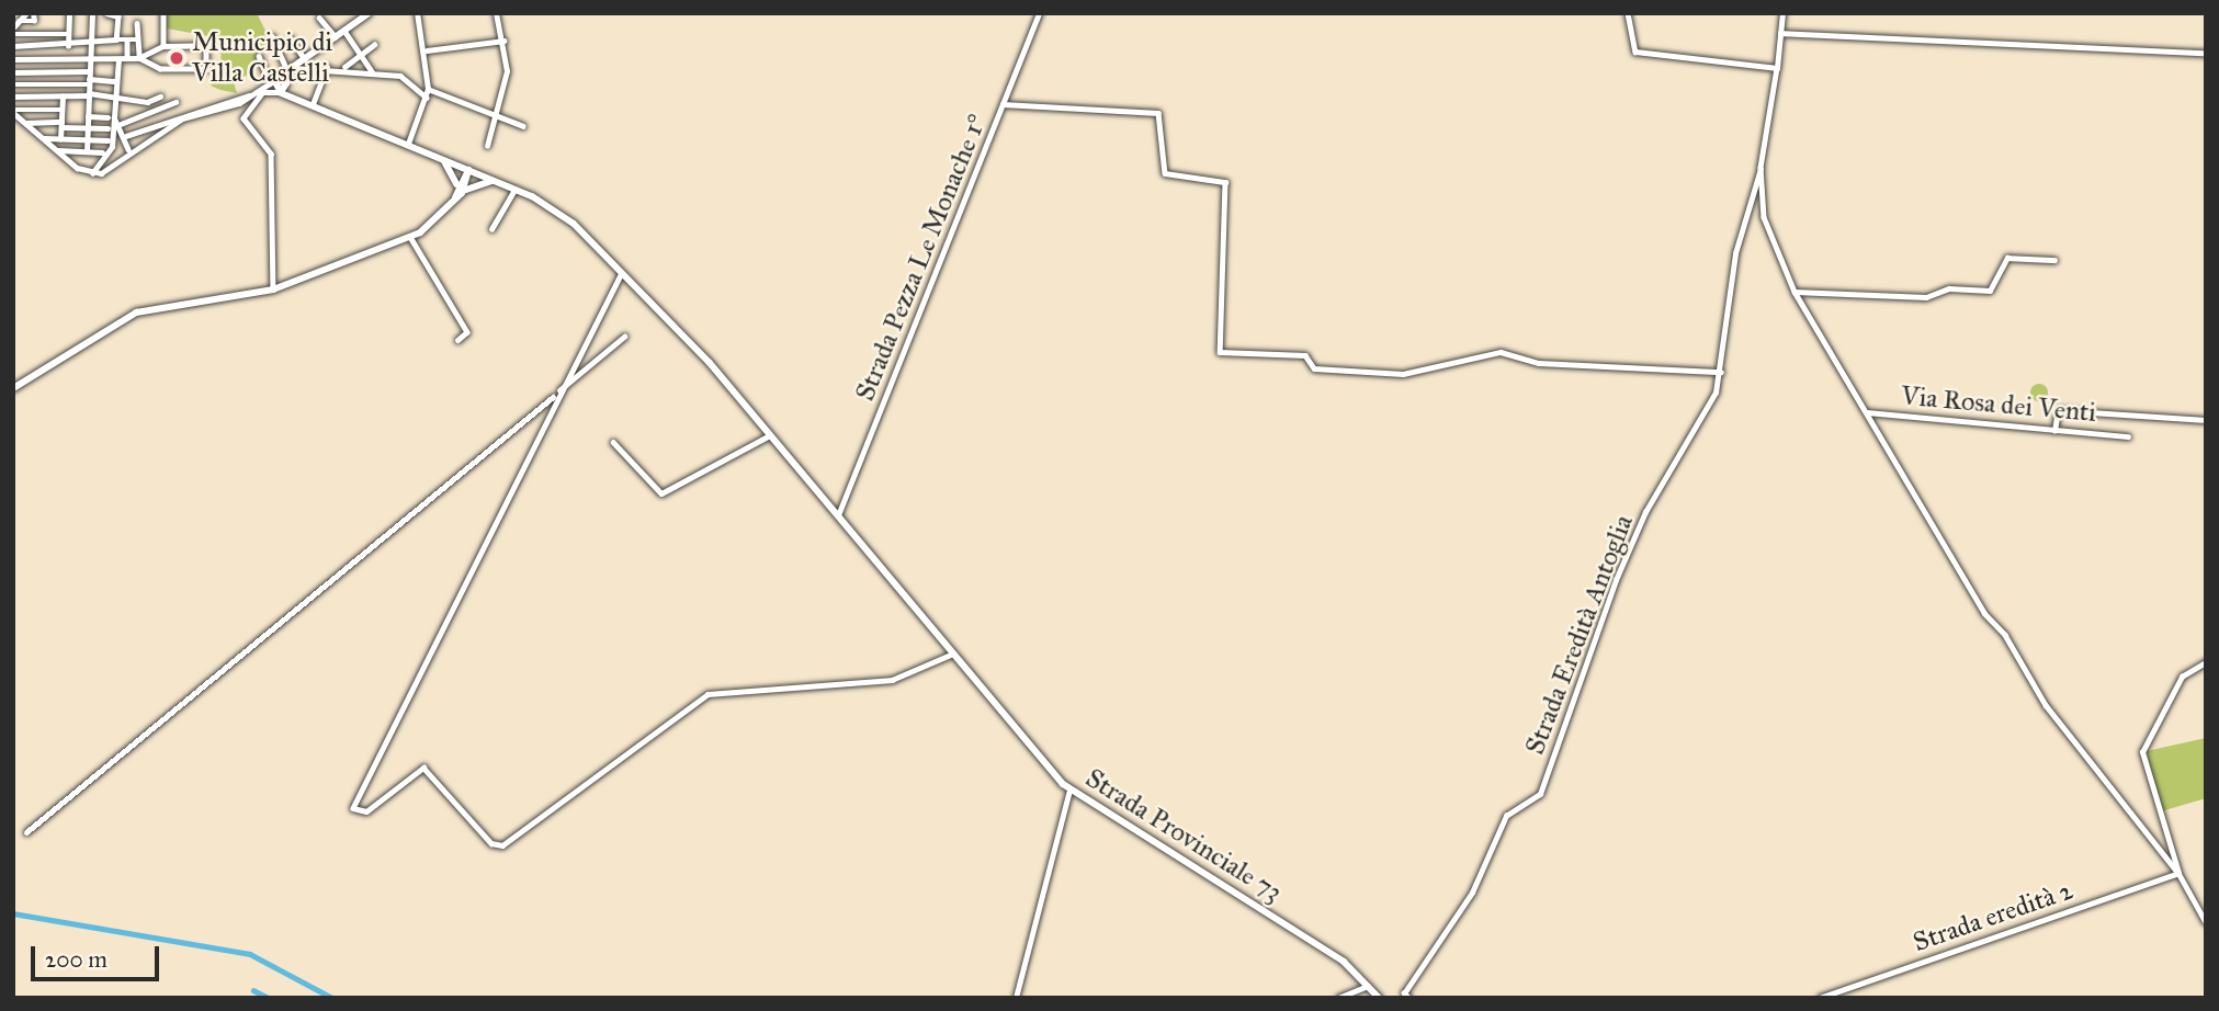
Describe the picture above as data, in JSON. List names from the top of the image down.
{
  "streets": {
    "main road": ["Strada Provinciale 73"],
    "street": [
      "Strada Pezza Le Monache 1°",
      "Via Rosa dei Venti",
      "Strada Eredità Antoglia",
      "Strada eredità 2"
    ]
  },
  "crossings": [
    ["Strada Pezza Le Monache 1°", "Strada Provinciale 73"]
  ],
  "places": ["Municipio di Villa Castelli"],
  "scale_bar": "200 m"
}
